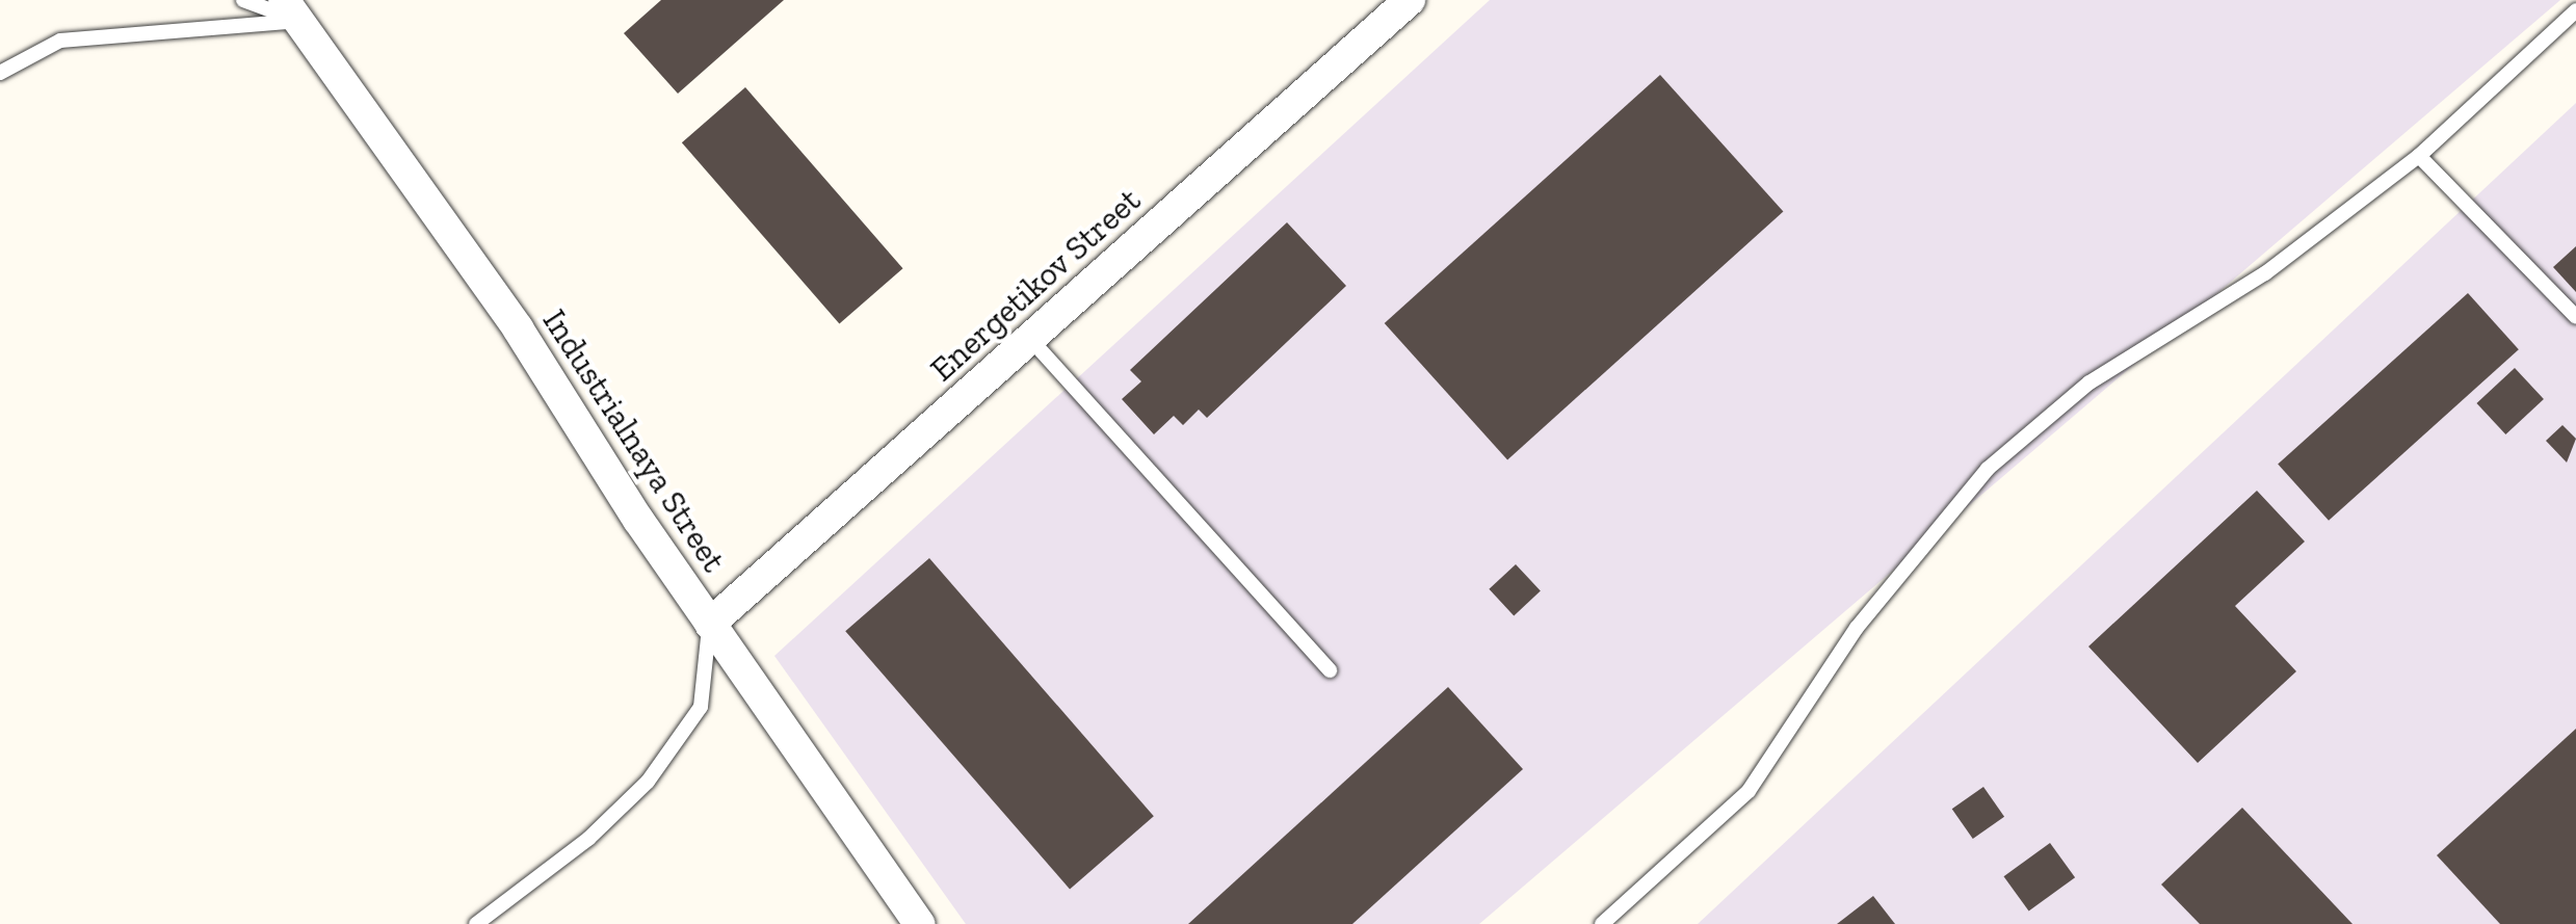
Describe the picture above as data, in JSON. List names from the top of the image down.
{
  "streets": {
    "street": ["Energetikov Street", "Industrialnaya Street"]
  },
  "crossings": [
    ["Energetikov Street", "Industrialnaya Street"]
  ]
}
